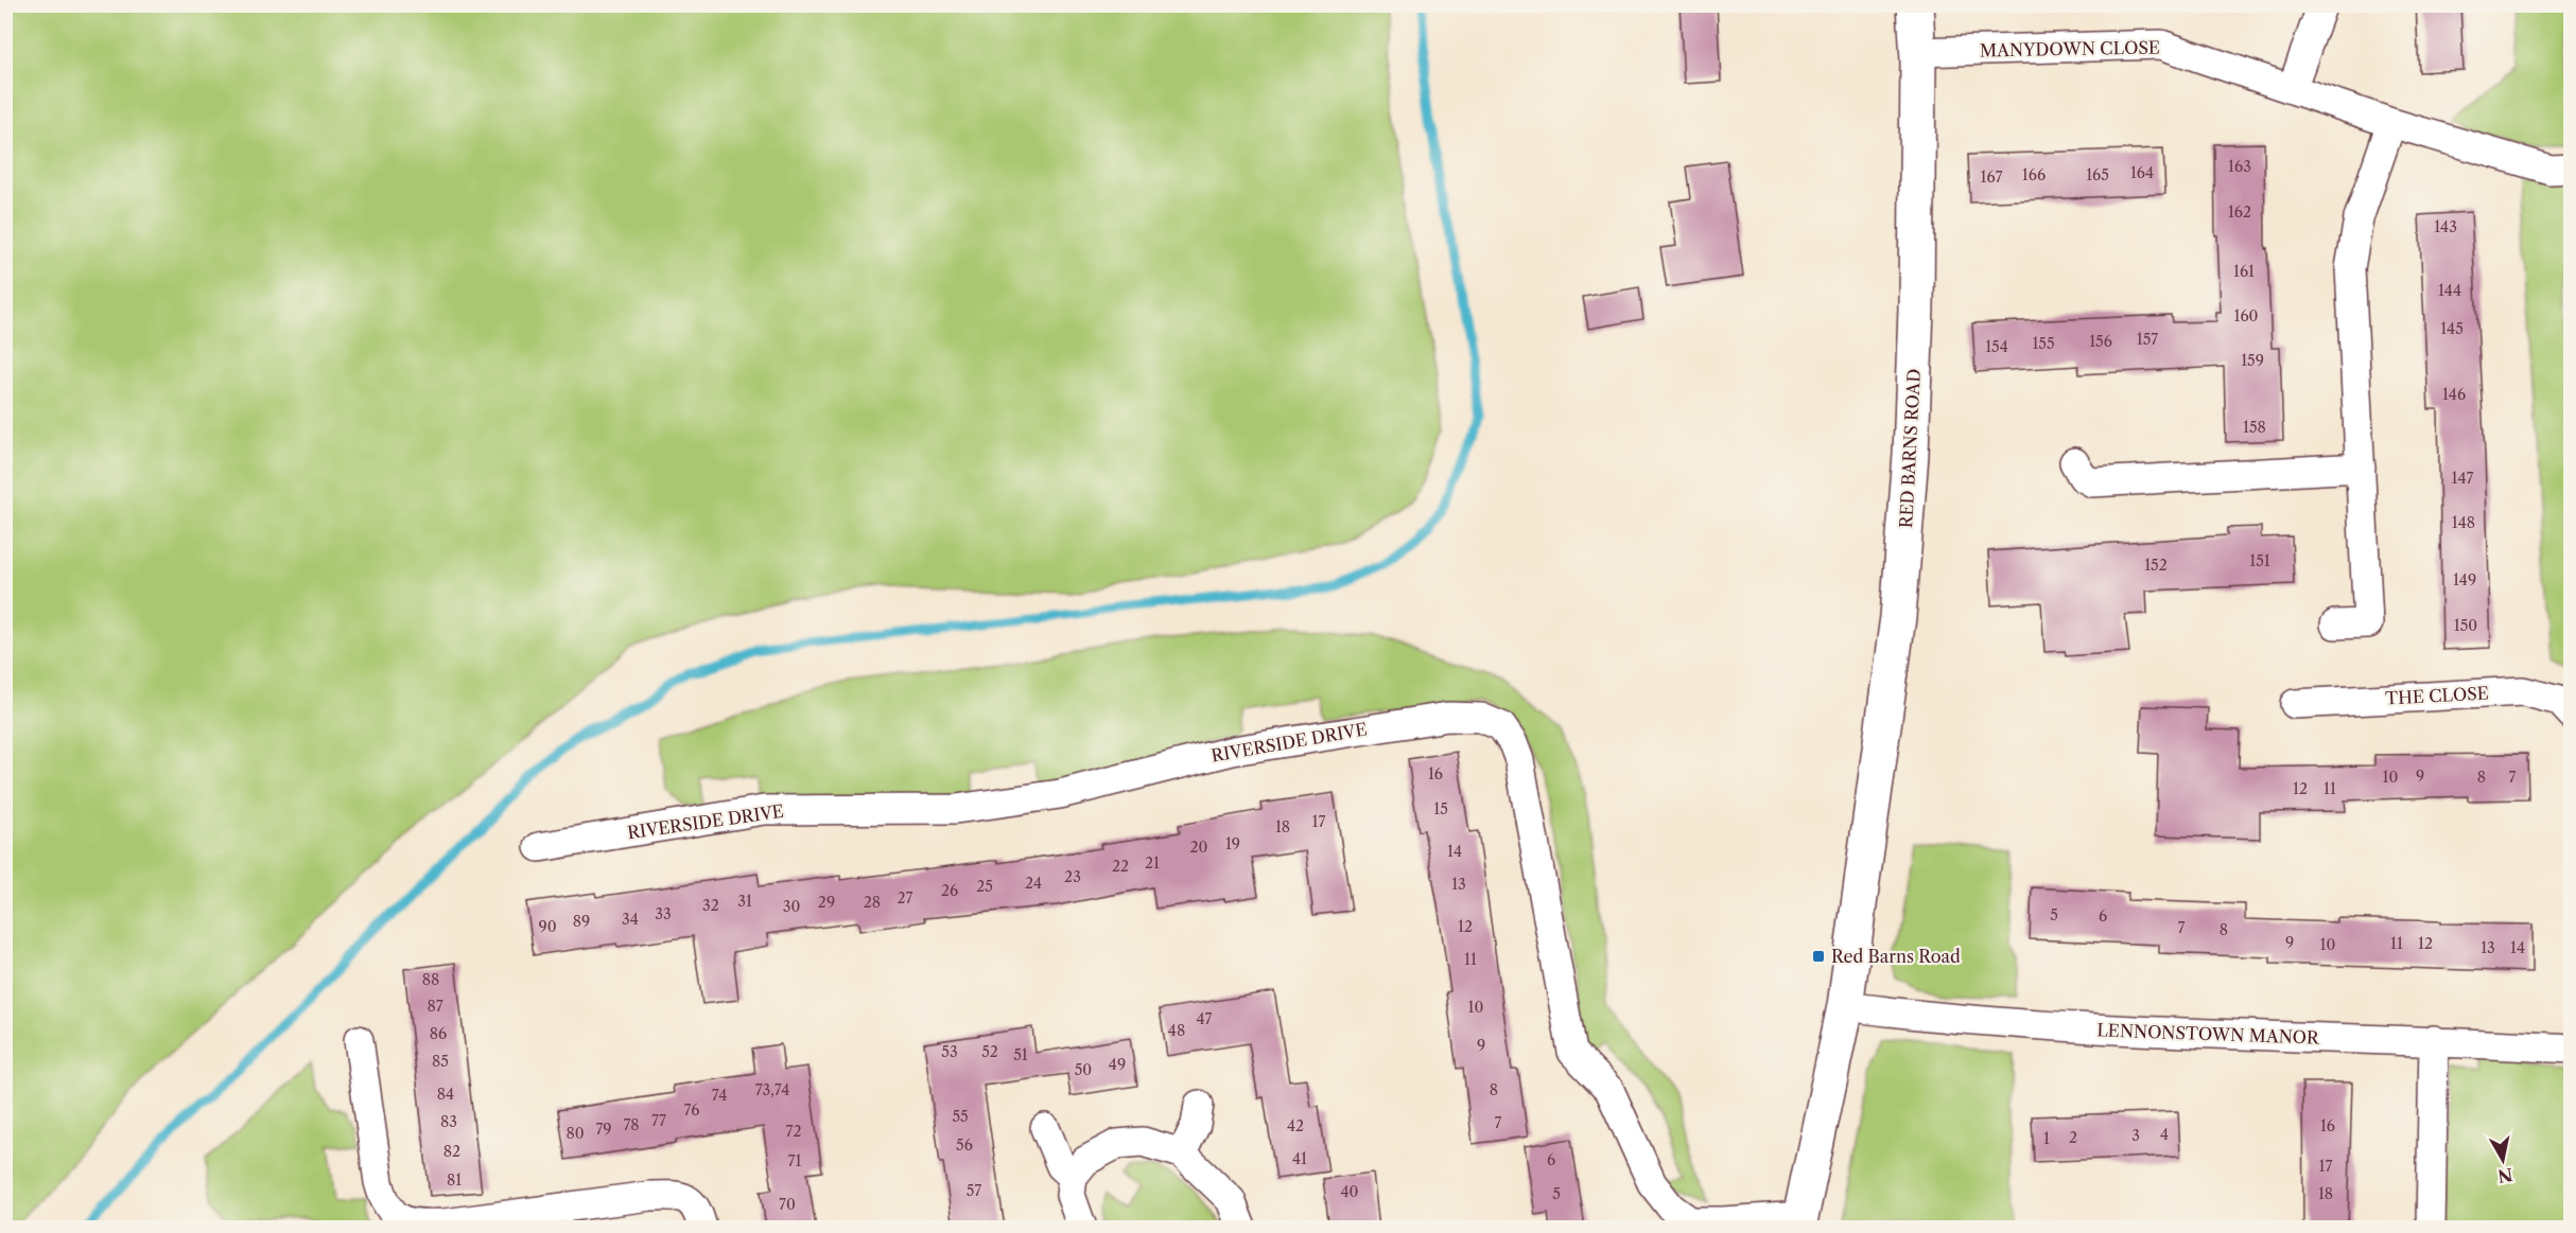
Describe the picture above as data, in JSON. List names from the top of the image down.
{
  "streets": {
    "street": [
      "MANYDOWN CLOSE",
      "RED BARNS ROAD",
      "THE CLOSE",
      "RIVERSIDE DRIVE",
      "LENNONSTOWN MANOR"
    ]
  },
  "crossings": [
    ["MANYDOWN CLOSE", "RED BARNS ROAD"],
    ["RED BARNS ROAD", "RIVERSIDE DRIVE"],
    ["RED BARNS ROAD", "LENNONSTOWN MANOR"]
  ],
  "places": {
    "transit": ["Red Barns Road"]
  },
  "house_numbers": [
    "163",
    "164",
    "166",
    "165",
    "167",
    "162",
    "143",
    "161",
    "144",
    "160",
    "145",
    "157",
    "156",
    "155",
    "154",
    "159",
    "146",
    "158",
    "147",
    "148",
    "151",
    "152",
    "149",
    "150",
    "16",
    "9",
    "10",
    "8",
    "7",
    "12",
    "11",
    "15",
    "17",
    "18",
    "19",
    "20",
    "14",
    "21",
    "22",
    "23",
    "24",
    "13",
    "25",
    "26",
    "27",
    "31",
    "29",
    "28",
    "32",
    "30",
    "33",
    "5",
    "6",
    "34",
    "89",
    "90",
    "12",
    "7",
    "8",
    "9",
    "11",
    "12",
    "10",
    "13",
    "14",
    "11",
    "88",
    "87",
    "10",
    "47",
    "48",
    "86",
    "9",
    "53",
    "52",
    "51",
    "85",
    "49",
    "50",
    "73,74",
    "8",
    "84",
    "74",
    "76",
    "55",
    "77",
    "83",
    "7",
    "78",
    "42",
    "16",
    "79",
    "72",
    "80",
    "4",
    "3",
    "2",
    "1",
    "56",
    "82",
    "41",
    "6",
    "71",
    "17",
    "81",
    "57",
    "40",
    "5",
    "18",
    "70"
  ],
  "north": "bottom"
}
